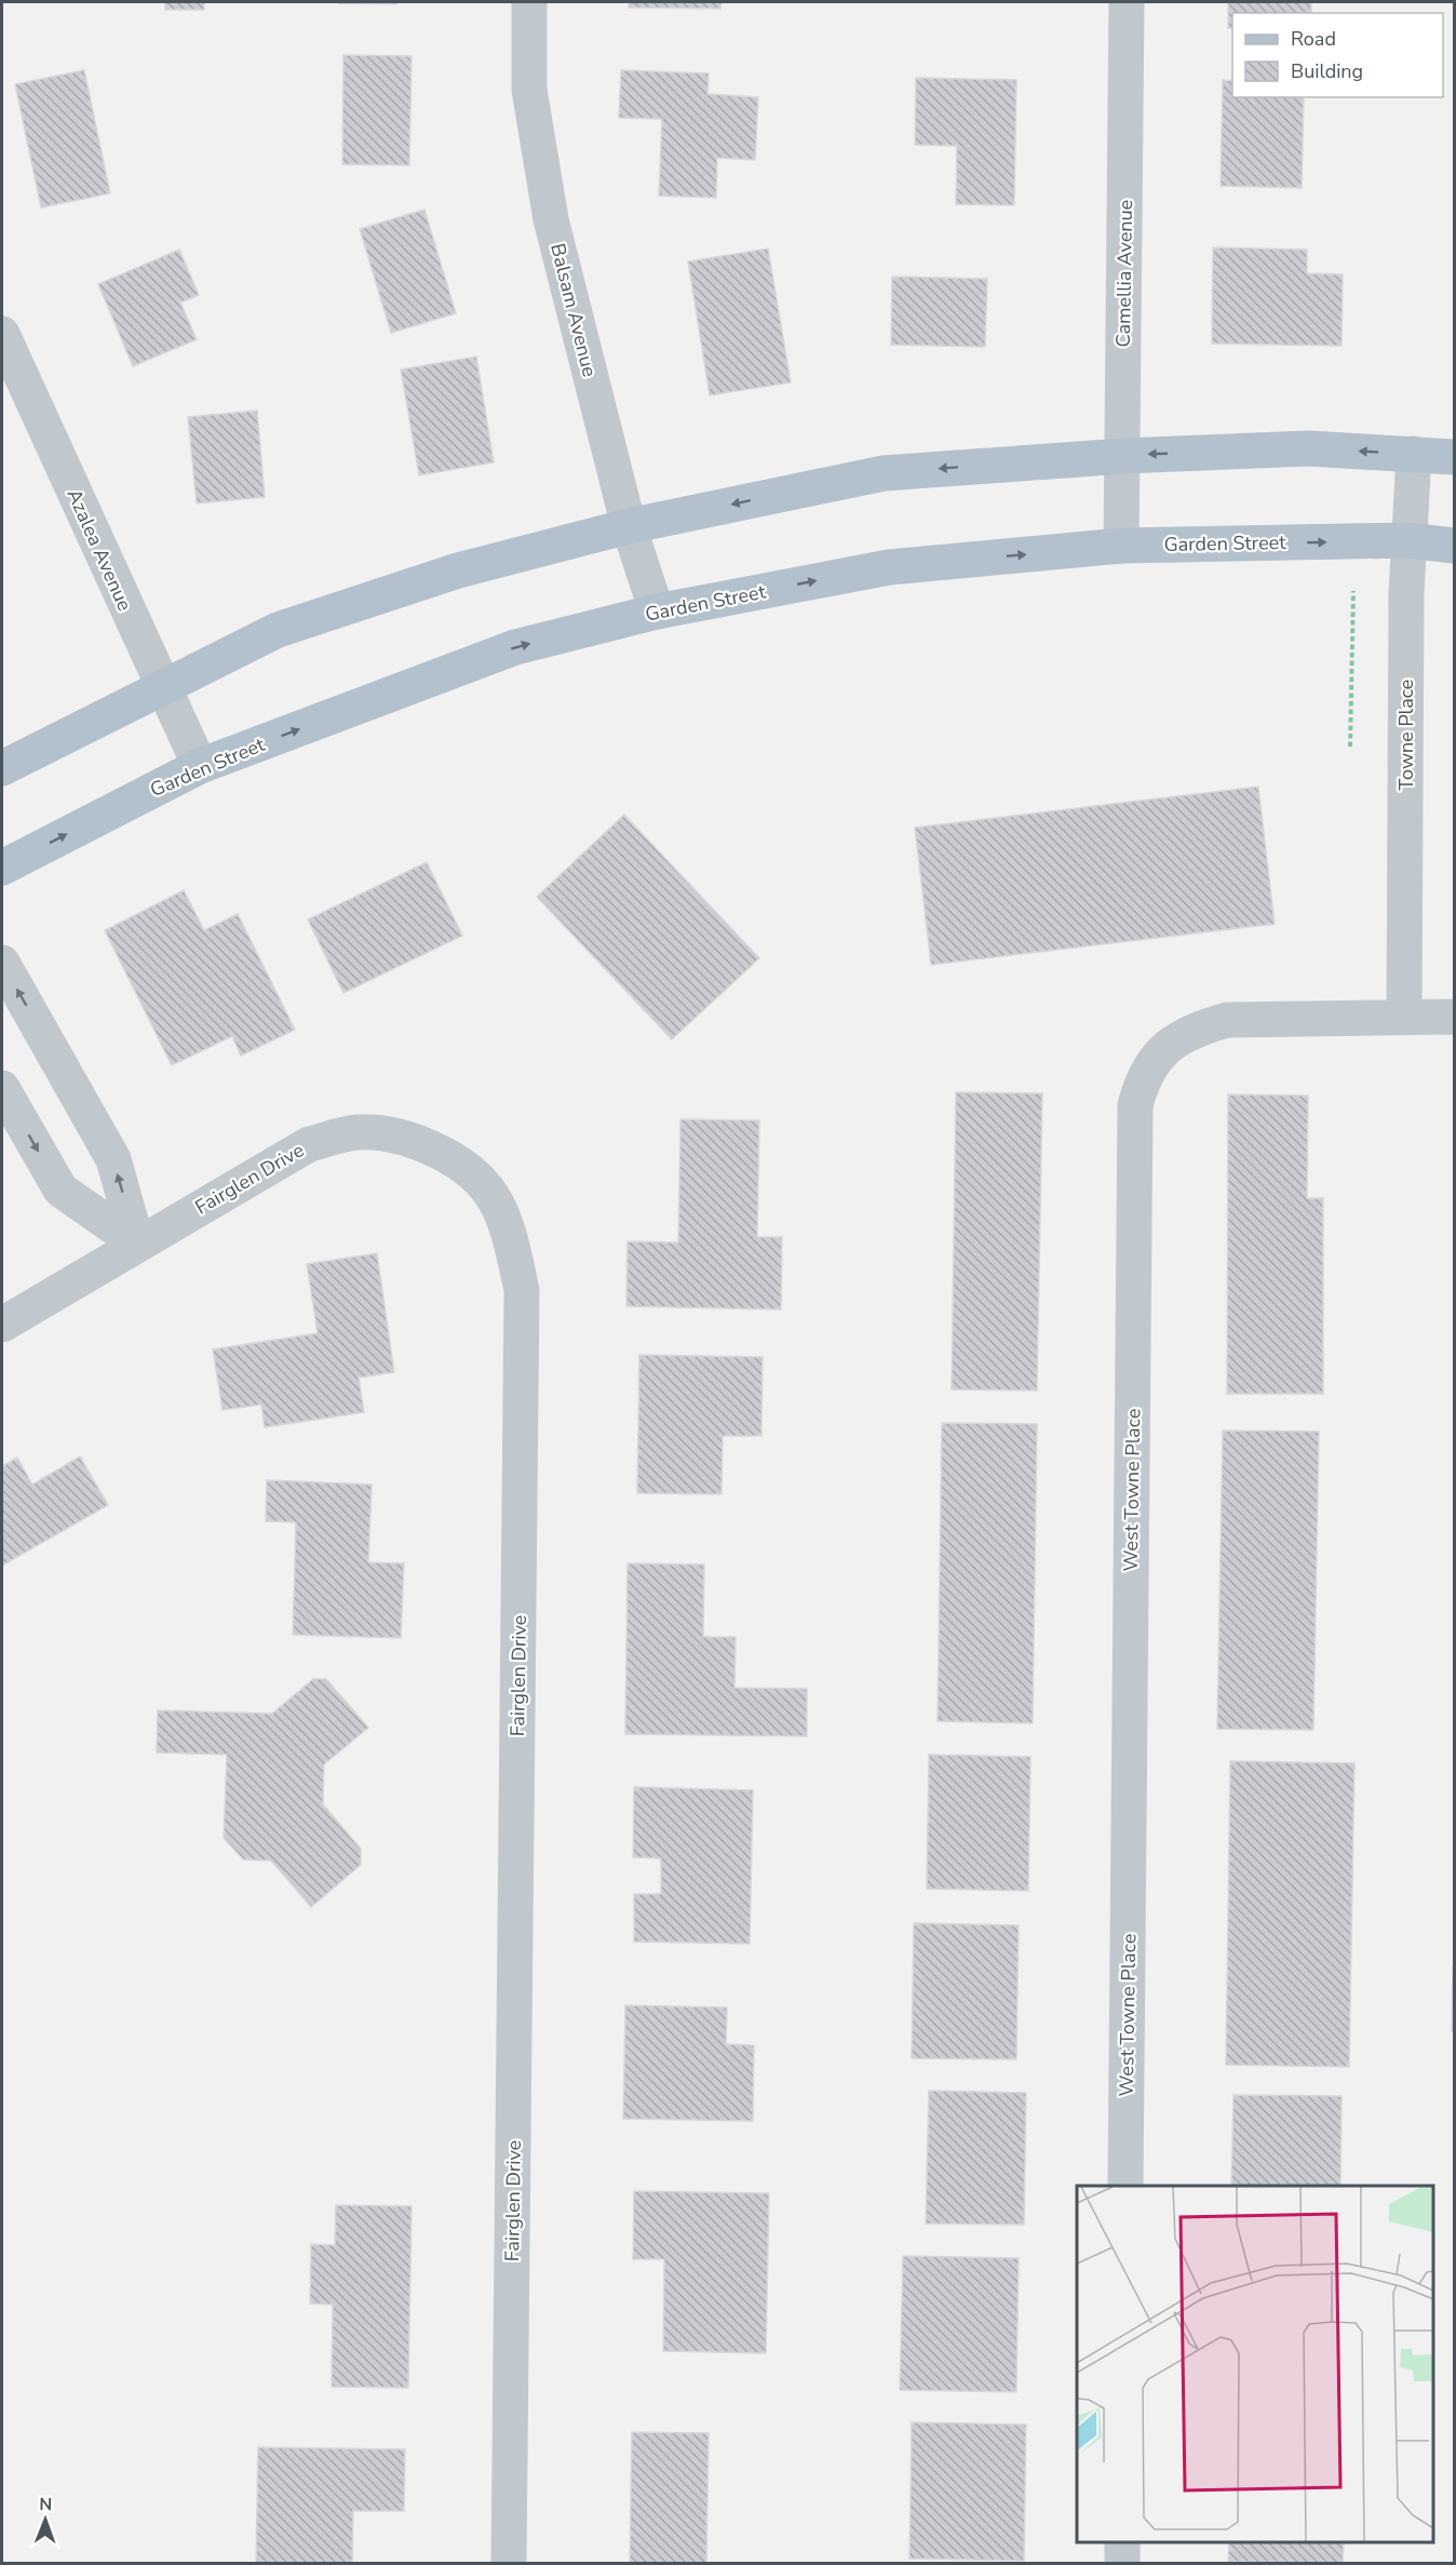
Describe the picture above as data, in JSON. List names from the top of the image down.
{
  "streets": {
    "main road": ["Garden Street"],
    "street": [
      "Camellia Avenue",
      "Balsam Avenue",
      "Azalea Avenue",
      "Towne Place",
      "Fairglen Drive",
      "West Towne Place"
    ]
  },
  "crossings": [
    ["Camellia Avenue", "Garden Street"],
    ["Balsam Avenue", "Garden Street"],
    ["Garden Street", "Azalea Avenue"],
    ["Garden Street", "Towne Place"],
    ["Towne Place", "West Towne Place"]
  ],
  "legend": ["Road", "Building"],
  "north": "top"
}
